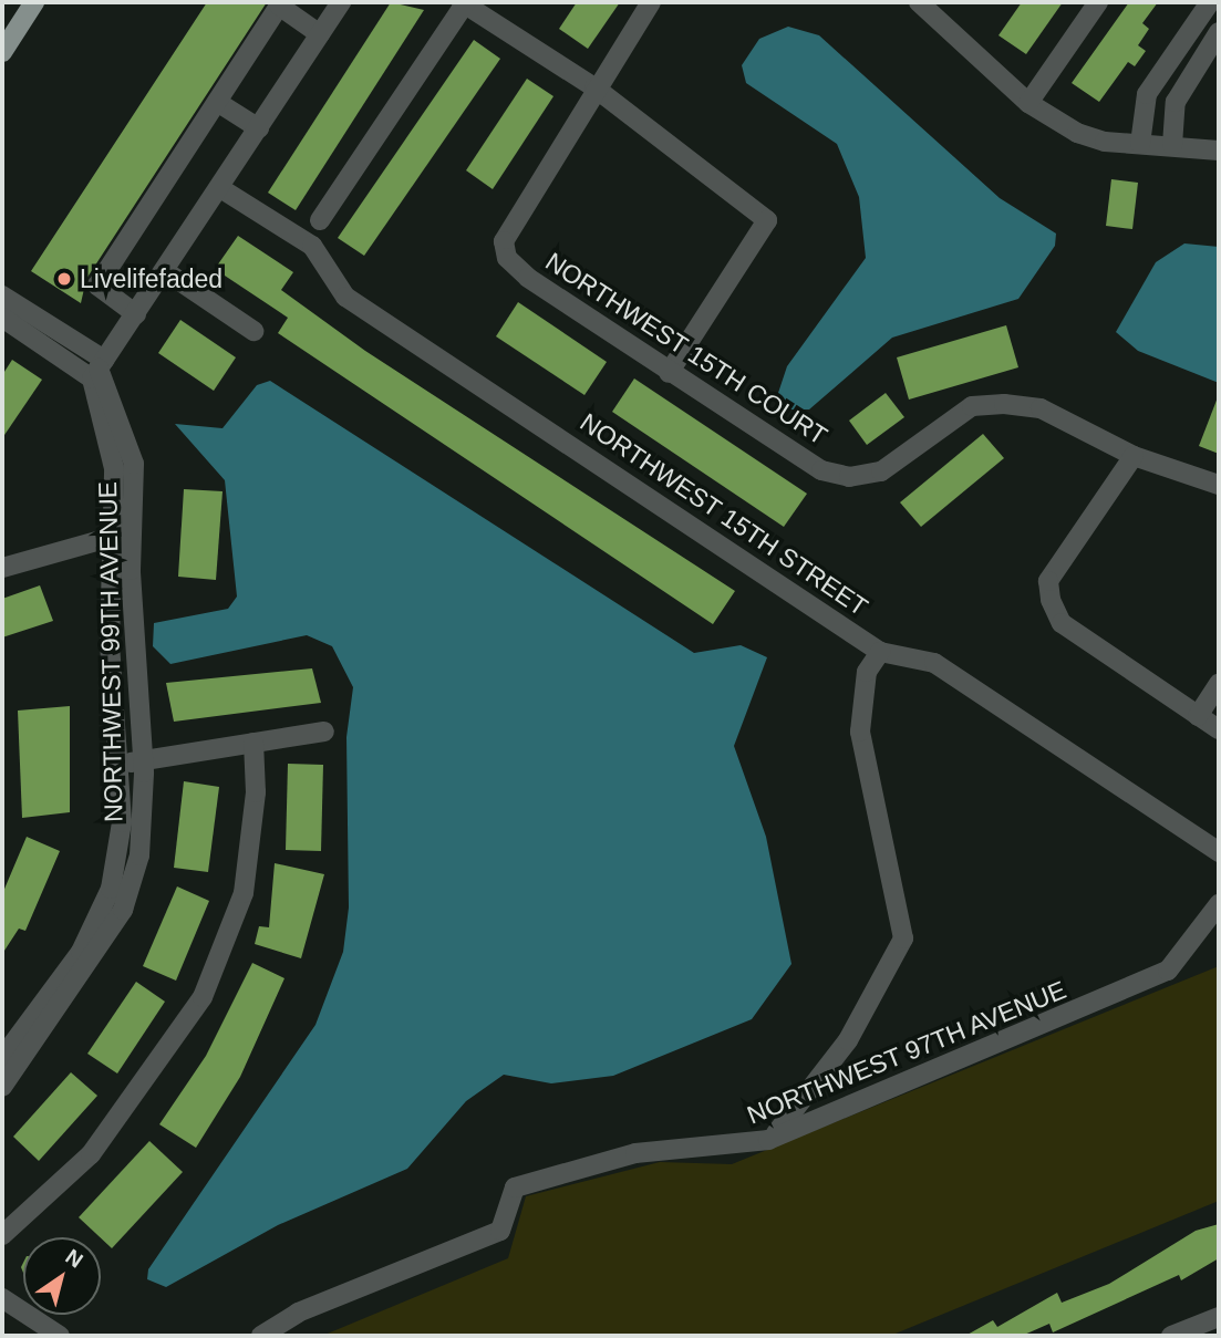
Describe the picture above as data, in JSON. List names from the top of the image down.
{
  "streets": {
    "street": [
      "NORTHWEST 15TH COURT",
      "NORTHWEST 15TH STREET",
      "NORTHWEST 99TH AVENUE",
      "NORTHWEST 97TH AVENUE"
    ]
  },
  "places": ["Livelifefaded"],
  "north": "top right"
}
